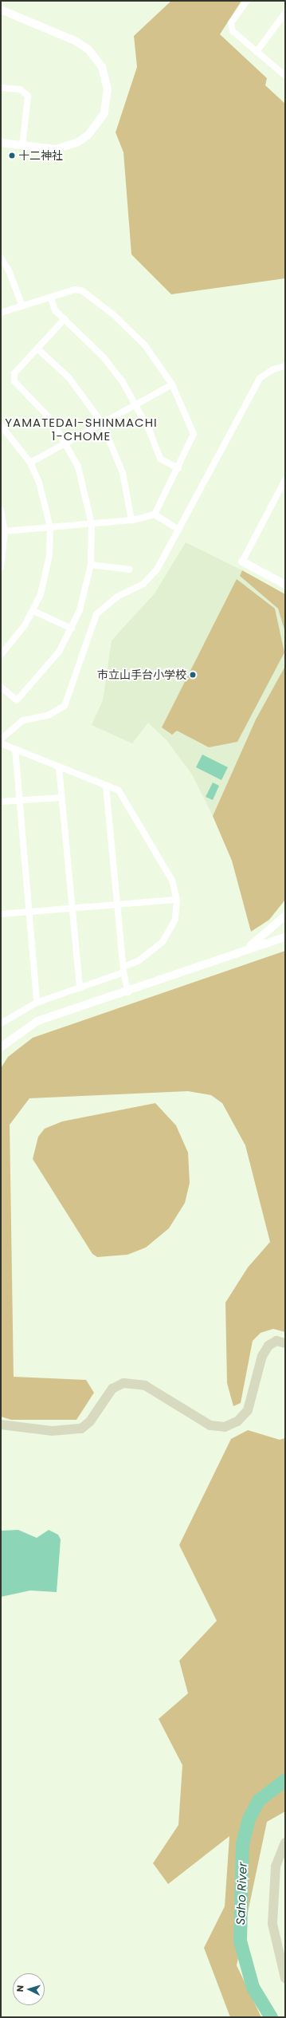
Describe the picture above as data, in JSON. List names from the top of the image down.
{
  "districts": ["YAMATEDAI-SHINMACHI 1-CHOME"],
  "water": ["Saho River"],
  "places": ["十二神社", "市立山手台小学校"],
  "north": "left"
}
